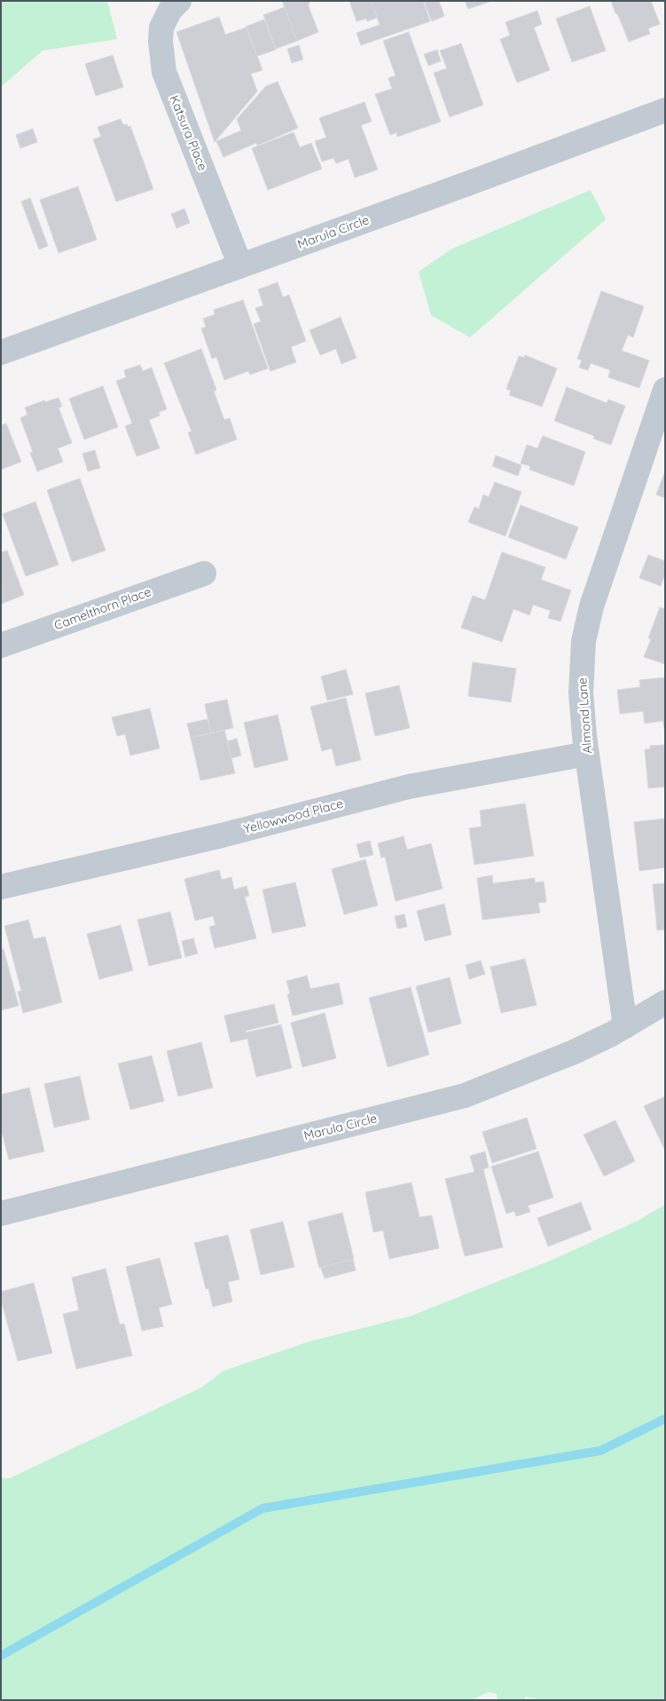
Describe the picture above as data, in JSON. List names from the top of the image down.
{
  "streets": {
    "street": [
      "Katsura Place",
      "Marula Circle",
      "Camelthorn Place",
      "Almond Lane",
      "Yellowwood Place"
    ]
  },
  "crossings": [
    ["Katsura Place", "Marula Circle"],
    ["Marula Circle", "Almond Lane"],
    ["Almond Lane", "Yellowwood Place"]
  ]
}
